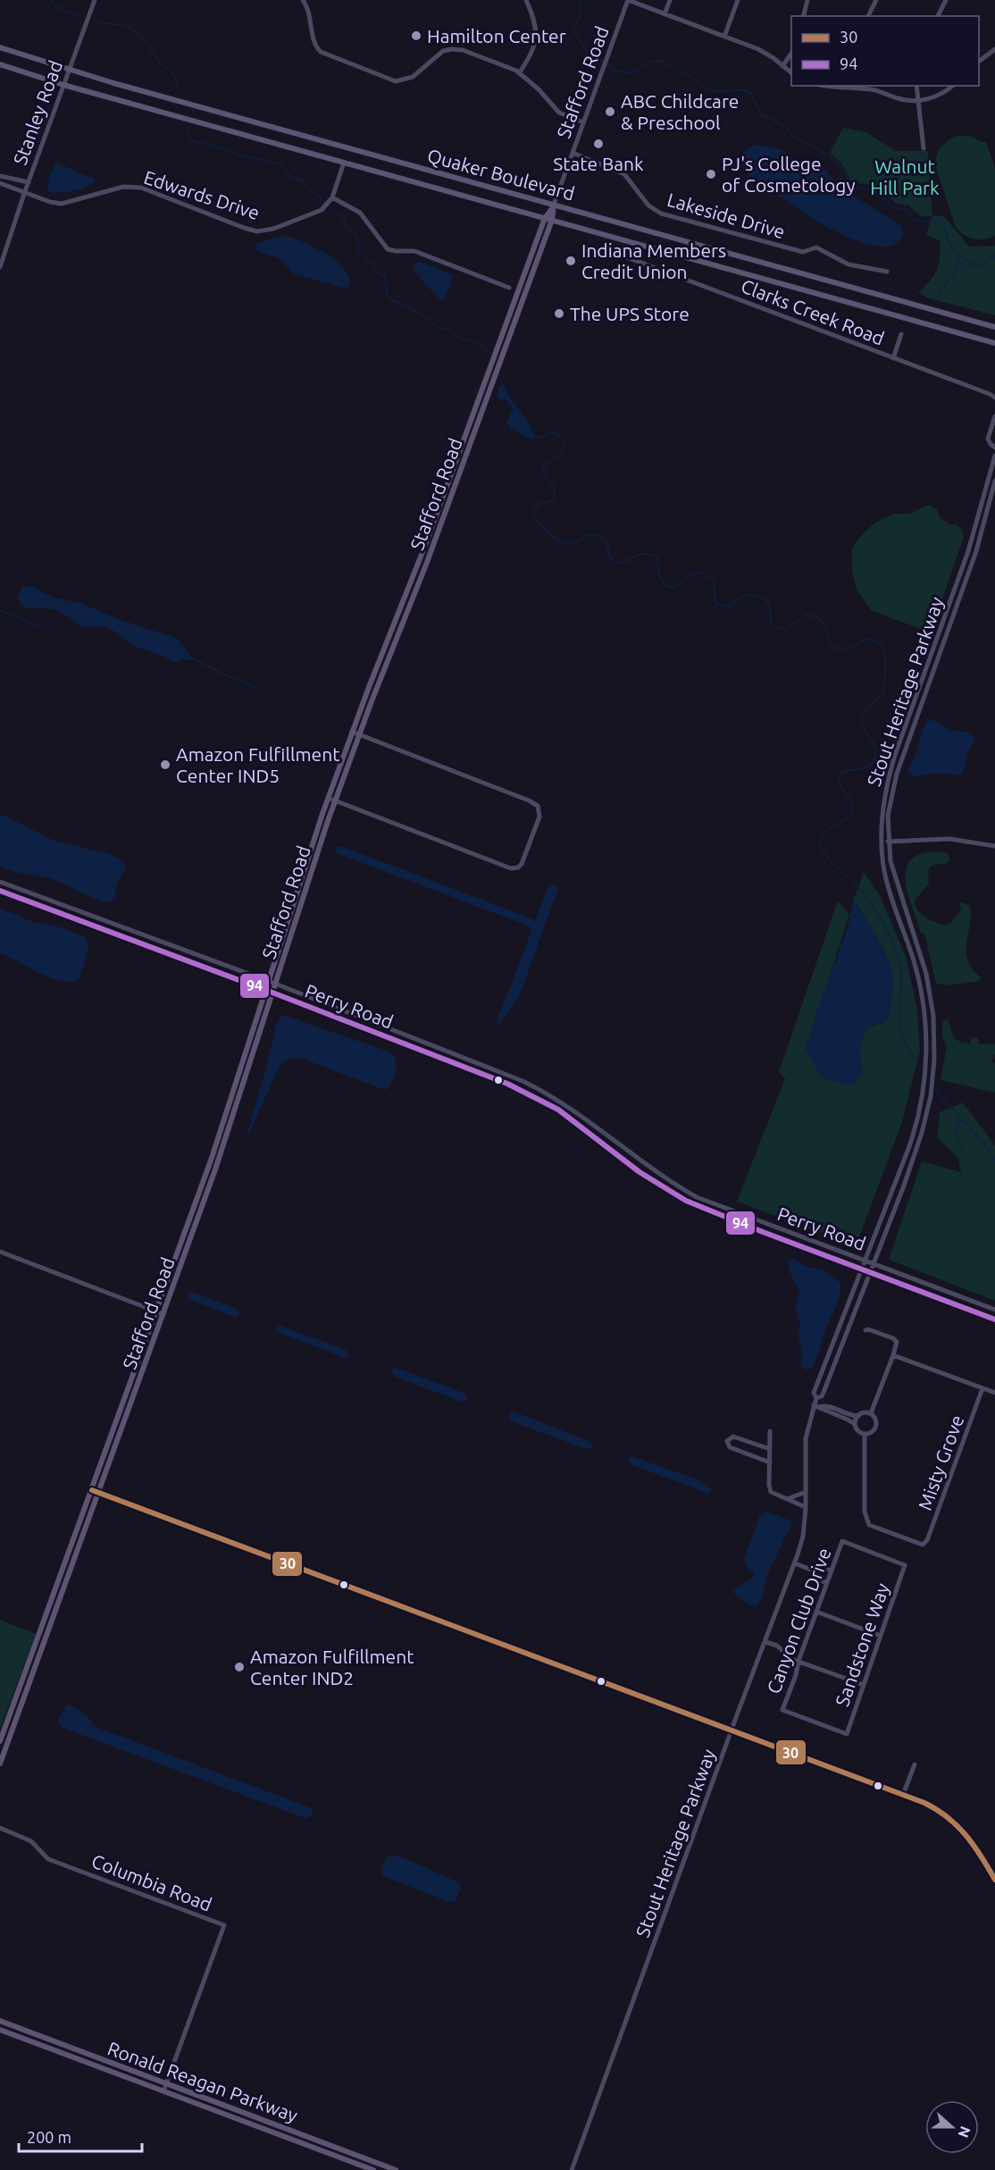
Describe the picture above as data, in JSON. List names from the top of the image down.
{
  "streets": {
    "main road": ["Stafford Road", "Quaker Boulevard", "Ronald Reagan Parkway"],
    "street": [
      "Stanley Road",
      "Edwards Drive",
      "Lakeside Drive",
      "Clarks Creek Road",
      "Stout Heritage Parkway",
      "Perry Road",
      "Misty Grove",
      "Canyon Club Drive",
      "Sandstone Way",
      "Columbia Road"
    ]
  },
  "crossings": [
    ["Stafford Road", "Quaker Boulevard"],
    ["Stafford Road", "Lakeside Drive"],
    ["Stafford Road", "Perry Road"],
    ["Stanley Road", "Quaker Boulevard"],
    ["Stanley Road", "Edwards Drive"],
    ["Quaker Boulevard", "Edwards Drive"],
    ["Stout Heritage Parkway", "Perry Road"],
    ["Canyon Club Drive", "Sandstone Way"],
    ["Columbia Road", "Ronald Reagan Parkway"]
  ],
  "parks": ["Walnut Hill Park"],
  "places": [
    "Hamilton Center",
    "ABC Childcare & Preschool",
    "State Bank",
    "PJ's College of Cosmetology",
    "Indiana Members Credit Union",
    "The UPS Store",
    "Amazon Fulfillment Center IND5",
    "Amazon Fulfillment Center IND2"
  ],
  "lines": ["transit line 94", "transit line 30"],
  "legend": ["30", "94"],
  "scale_bar": "200 m",
  "north": "right"
}
